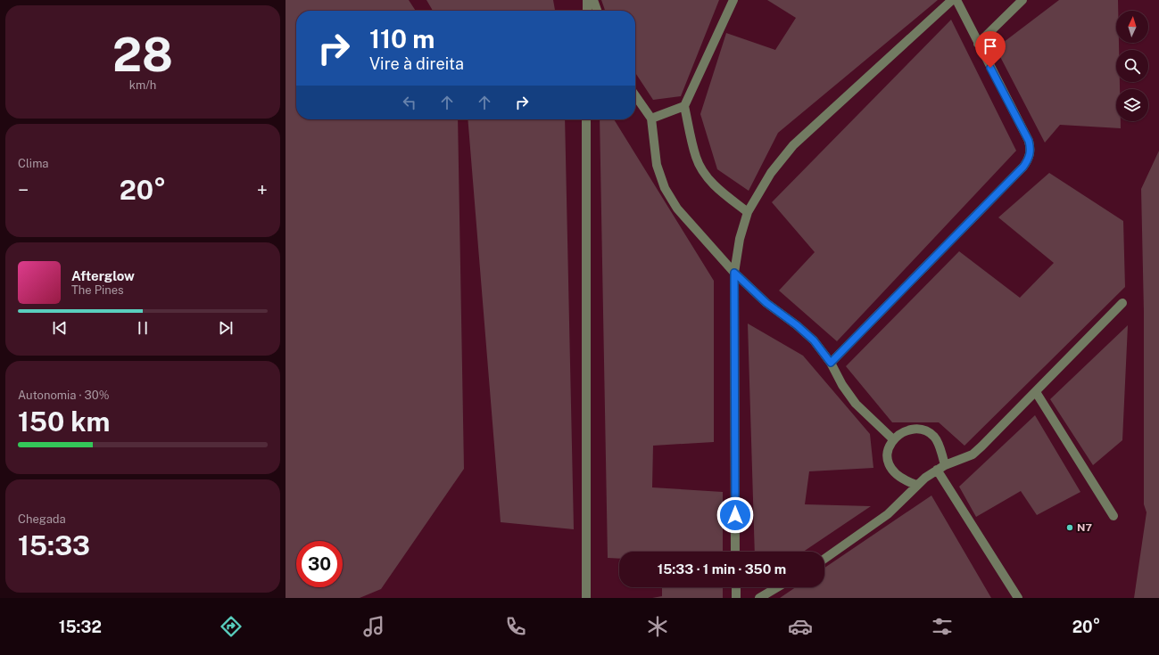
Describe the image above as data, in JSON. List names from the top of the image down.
{
  "places": ["N7"],
  "north": "top",
  "page": {
    "tile": [
      ["28", "km/h"],
      "Clima",
      ["Autonomia · 30%", "150 km"],
      ["Chegada", "15:33"]
    ],
    "turn": ["110 m", "Vire à direita"],
    "heat": ["−", "20°", "+"],
    "song": ["Afterglow", "The Pines"],
    "limit": "30",
    "trip": "15:33 · 1 min · 350 m",
    "tabs": ["15:32", "20°"]
  }
}
